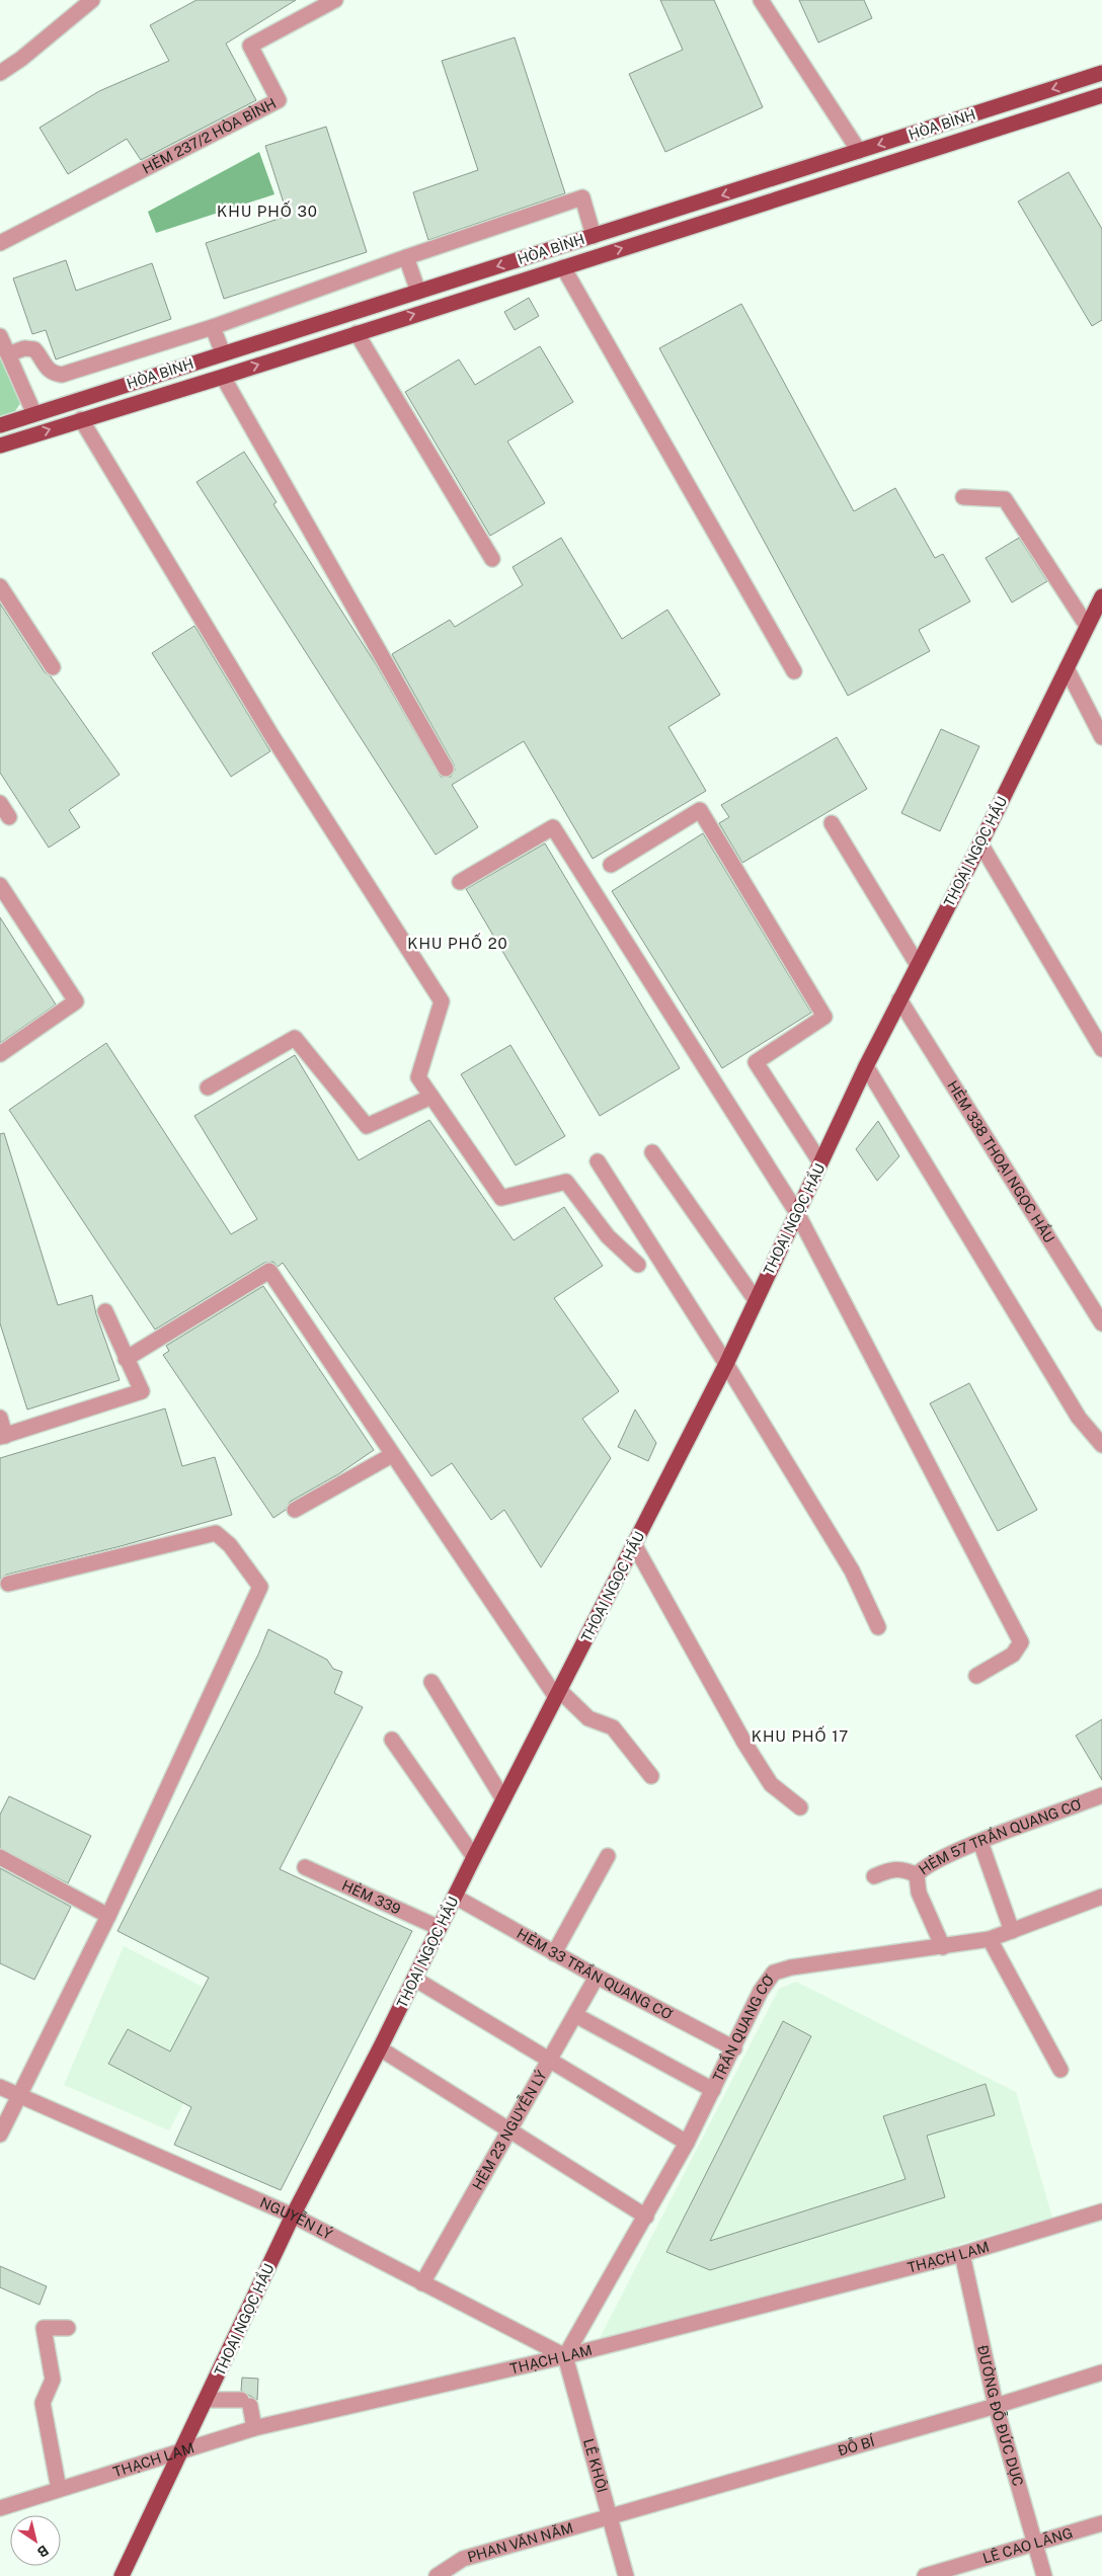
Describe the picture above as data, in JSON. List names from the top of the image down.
{
  "streets": {
    "main road": ["HÒA BÌNH", "THOẠI NGỌC HẦU"],
    "street": [
      "HẺM 237/2 HÒA BÌNH",
      "HẺM 338 THOẠI NGỌC HẦU",
      "HẺM 57 TRẦN QUANG CƠ",
      "HẺM 339",
      "HẺM 33 TRẦN QUANG CƠ",
      "TRẦN QUANG CƠ",
      "HẺM 23 NGUYỄN LÝ",
      "NGUYỄN LÝ",
      "THẠCH LAM",
      "ĐƯỜNG ĐỖ ĐỨC DỤC",
      "ĐỖ BÍ",
      "LÊ KHÔI",
      "PHAN VĂN NĂM",
      "LÊ CAO LÃNG"
    ]
  },
  "crossings": [
    ["THOẠI NGỌC HẦU", "HẺM 338 THOẠI NGỌC HẦU"],
    ["THOẠI NGỌC HẦU", "HẺM 339"],
    ["THOẠI NGỌC HẦU", "HẺM 33 TRẦN QUANG CƠ"],
    ["THOẠI NGỌC HẦU", "NGUYỄN LÝ"],
    ["THOẠI NGỌC HẦU", "THẠCH LAM"],
    ["HẺM 57 TRẦN QUANG CƠ", "TRẦN QUANG CƠ"],
    ["HẺM 33 TRẦN QUANG CƠ", "TRẦN QUANG CƠ"],
    ["HẺM 33 TRẦN QUANG CƠ", "HẺM 23 NGUYỄN LÝ"],
    ["TRẦN QUANG CƠ", "NGUYỄN LÝ"],
    ["TRẦN QUANG CƠ", "THẠCH LAM"],
    ["TRẦN QUANG CƠ", "LÊ KHÔI"],
    ["HẺM 23 NGUYỄN LÝ", "NGUYỄN LÝ"],
    ["NGUYỄN LÝ", "THẠCH LAM"],
    ["NGUYỄN LÝ", "LÊ KHÔI"],
    ["THẠCH LAM", "ĐƯỜNG ĐỖ ĐỨC DỤC"],
    ["THẠCH LAM", "LÊ KHÔI"],
    ["ĐƯỜNG ĐỖ ĐỨC DỤC", "ĐỖ BÍ"],
    ["ĐƯỜNG ĐỖ ĐỨC DỤC", "LÊ CAO LÃNG"],
    ["ĐỖ BÍ", "LÊ KHÔI"],
    ["ĐỖ BÍ", "PHAN VĂN NĂM"],
    ["LÊ KHÔI", "PHAN VĂN NĂM"]
  ],
  "districts": ["KHU PHỐ 30", "KHU PHỐ 20", "KHU PHỐ 17"],
  "north": "bottom right"
}
